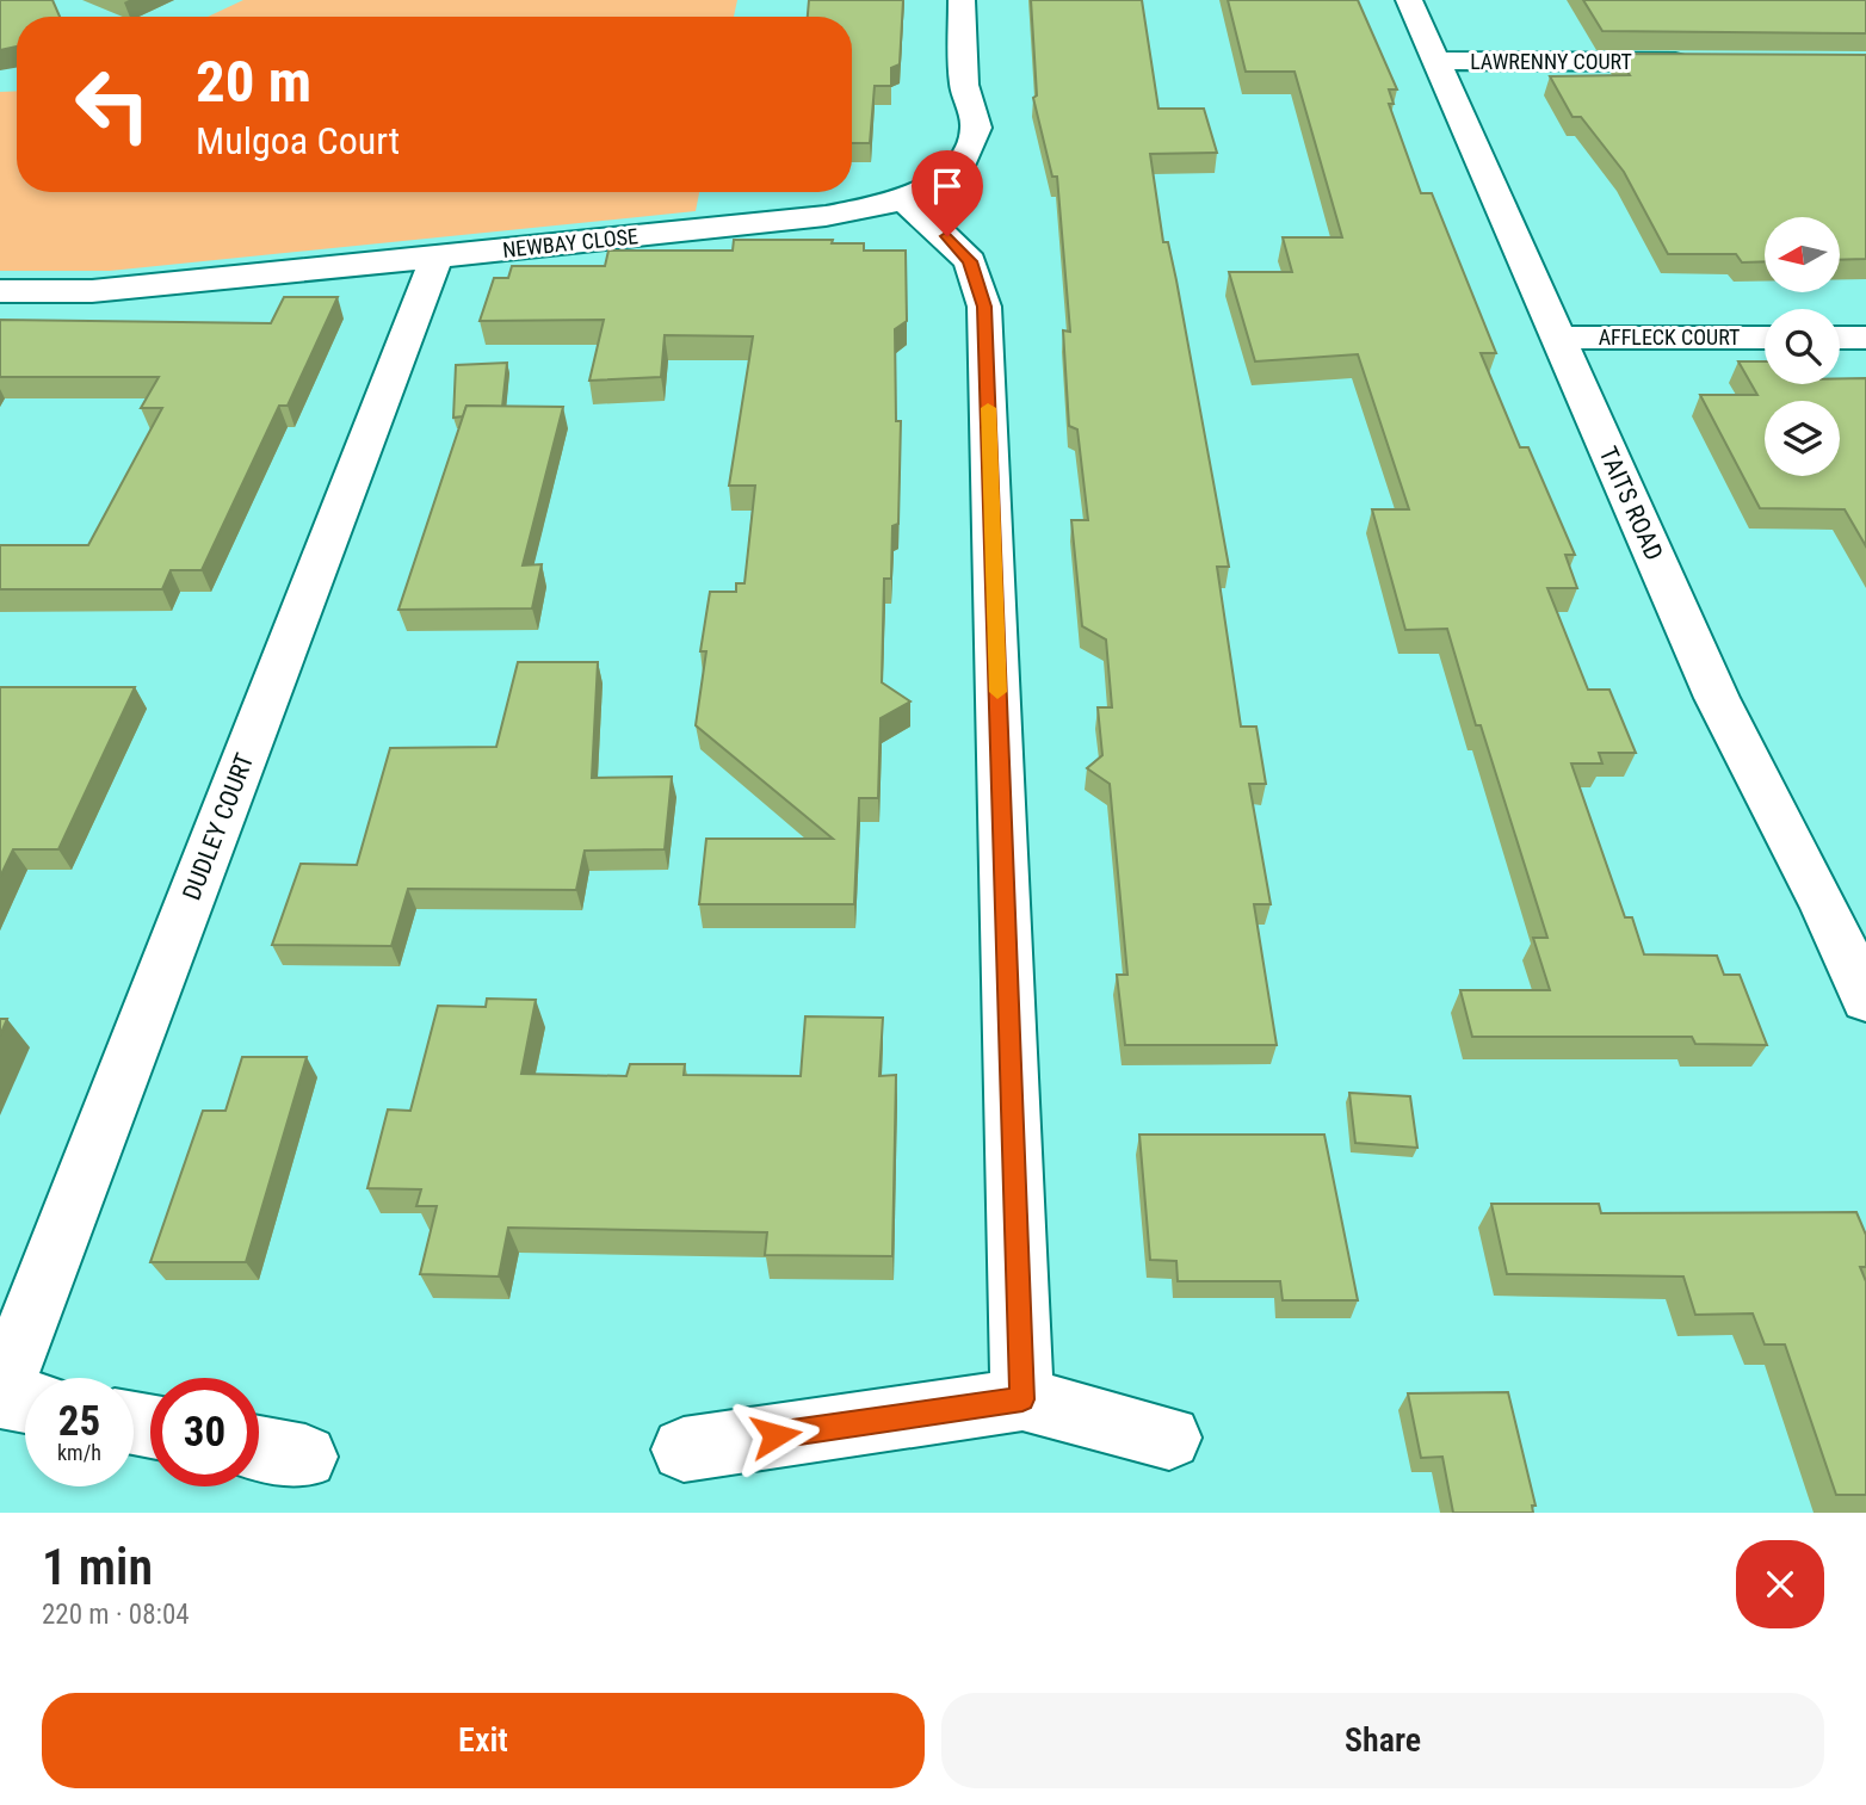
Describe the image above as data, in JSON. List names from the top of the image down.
{
  "streets": {
    "street": [
      "LAWRENNY COURT",
      "NEWBAY CLOSE",
      "AFFLECK COURT",
      "TAITS ROAD",
      "DUDLEY COURT"
    ]
  },
  "crossings": [
    ["LAWRENNY COURT", "TAITS ROAD"],
    ["NEWBAY CLOSE", "DUDLEY COURT"],
    ["AFFLECK COURT", "TAITS ROAD"]
  ],
  "north": "left",
  "page": {
    "turn": ["20 m", "Mulgoa Court"],
    "speed": "25 km/h",
    "limit": "30",
    "heading": ["1 min", "220 m · 08:04"],
    "buttons": ["Exit", "Share"]
  }
}
